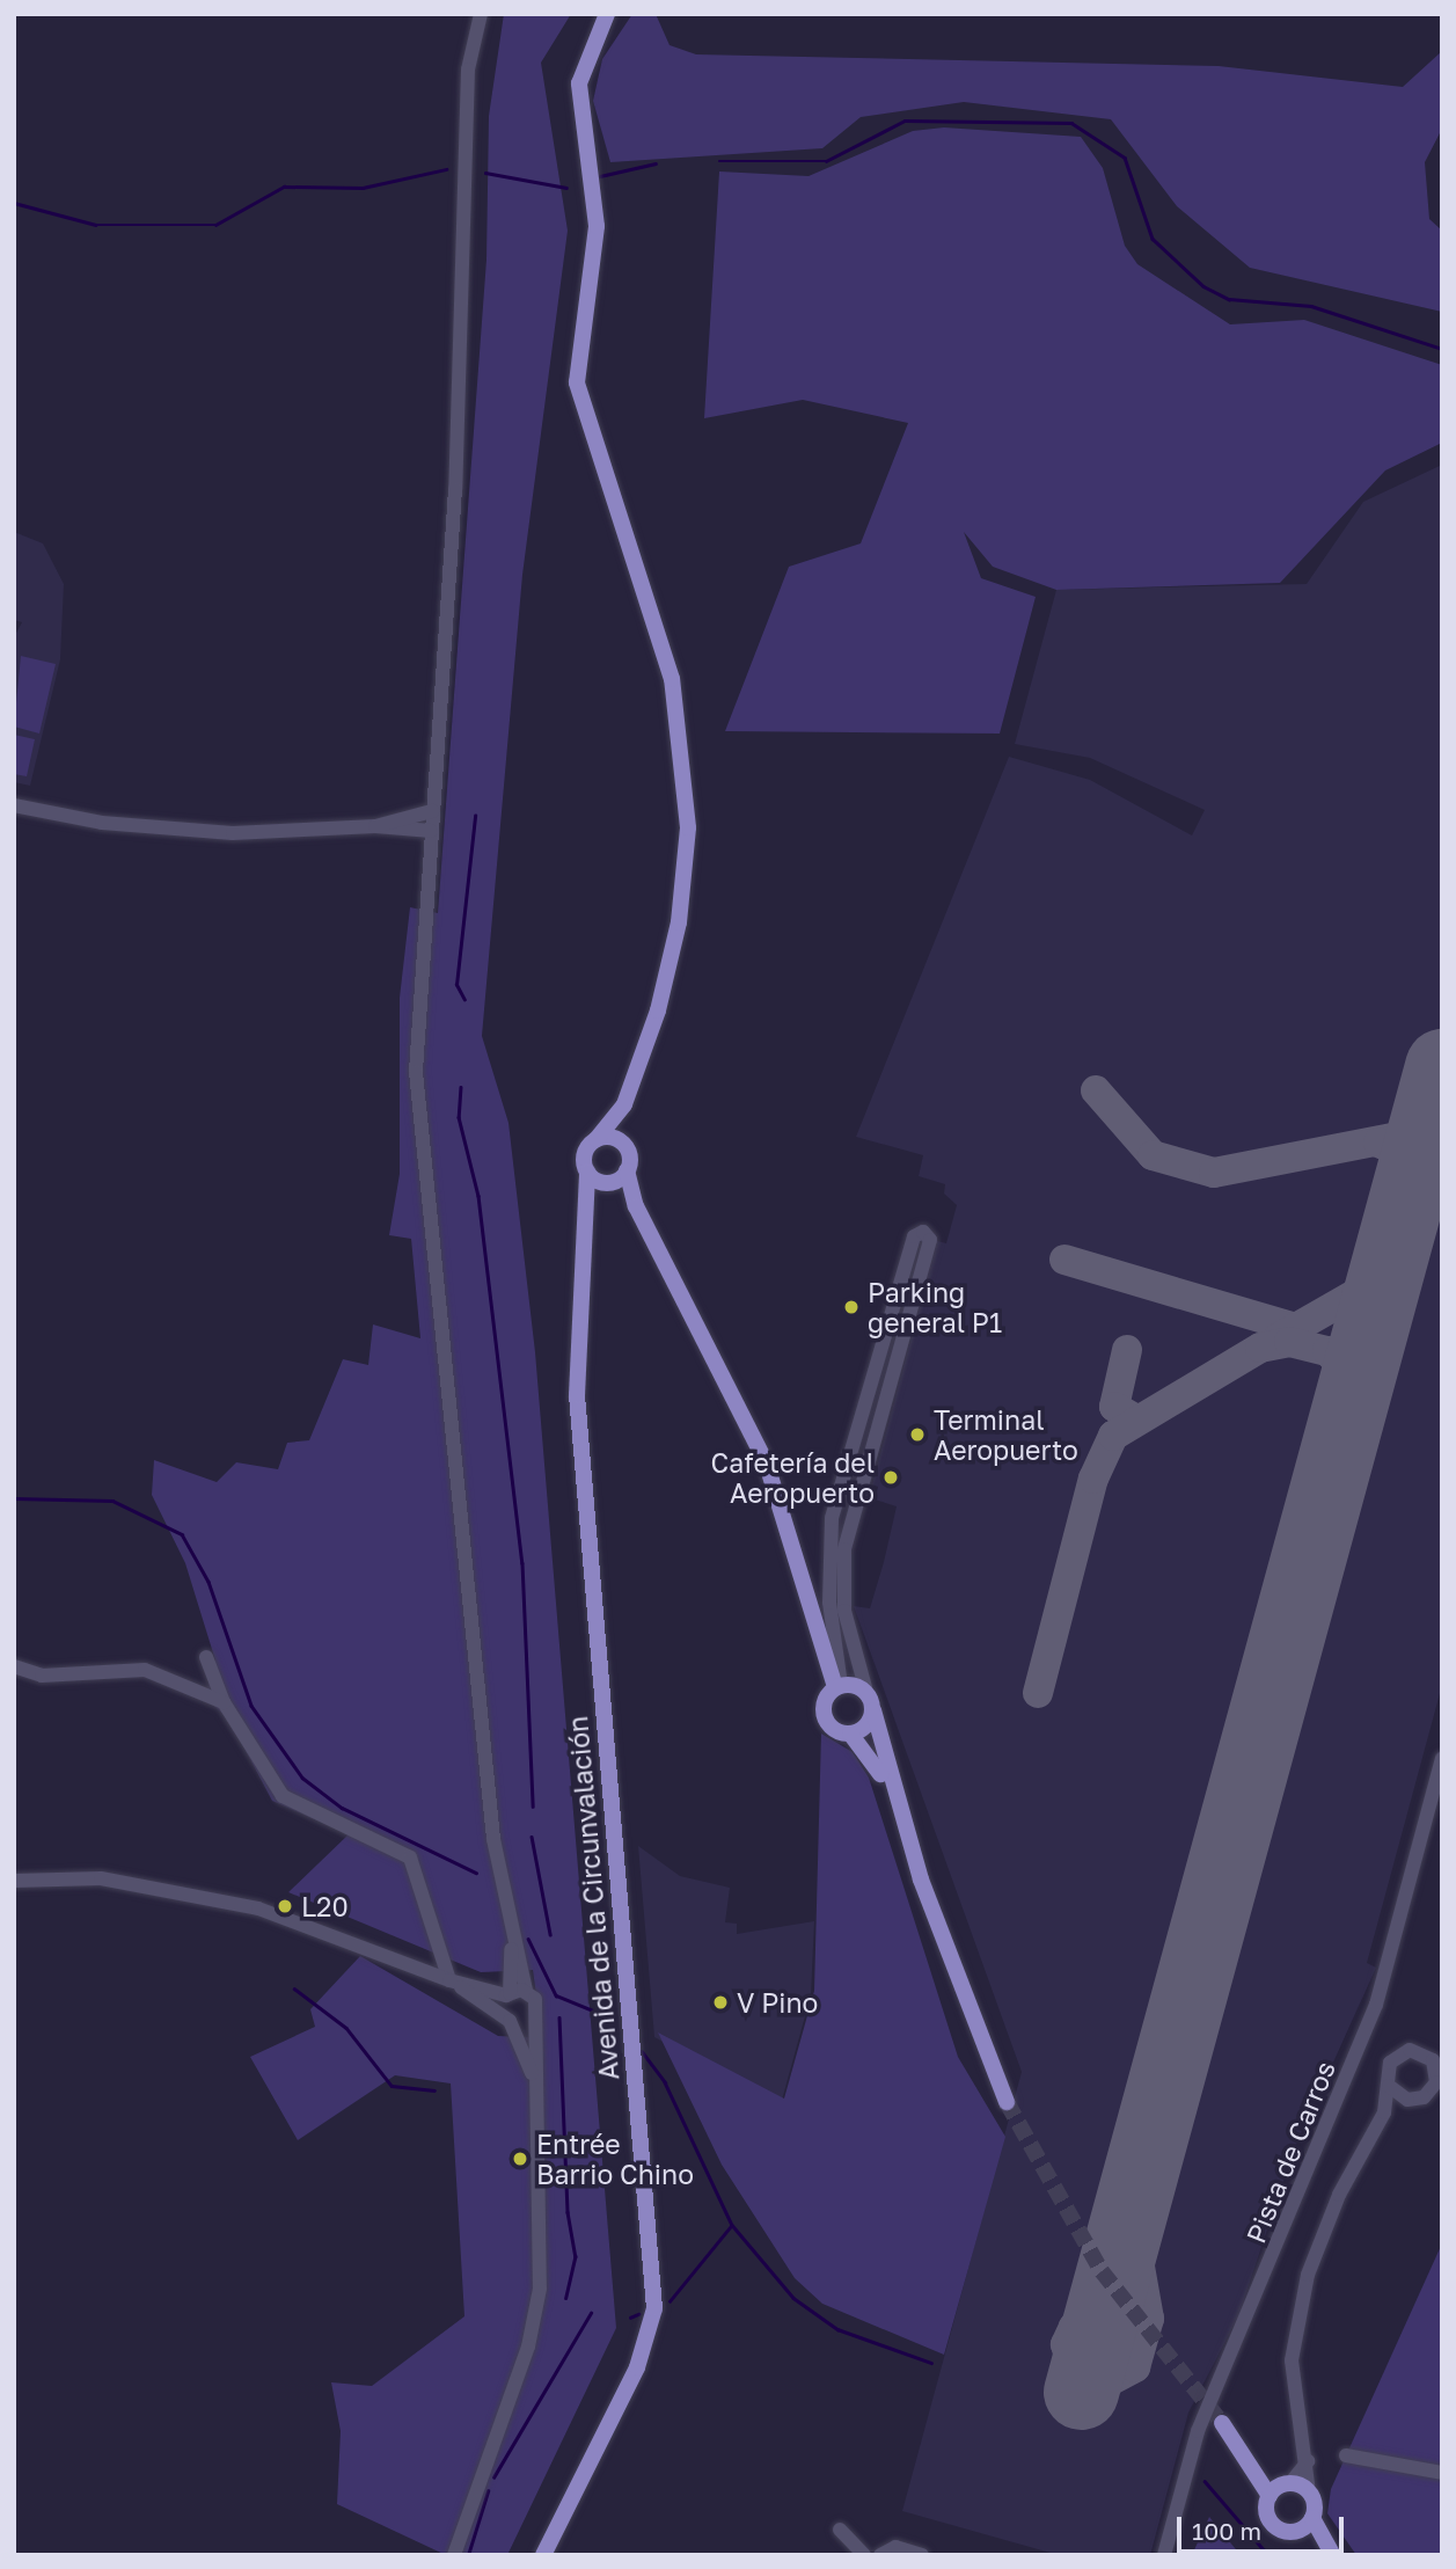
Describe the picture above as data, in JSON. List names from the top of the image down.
{
  "streets": {
    "main road": ["Avenida de la Circunvalación"],
    "street": ["Pista de Carros"]
  },
  "places": [
    "Parking general P1",
    "Terminal Aeropuerto",
    "Cafetería del Aeropuerto",
    "L20",
    "V Pino",
    "Entrée Barrio Chino"
  ],
  "scale_bar": "100 m"
}
